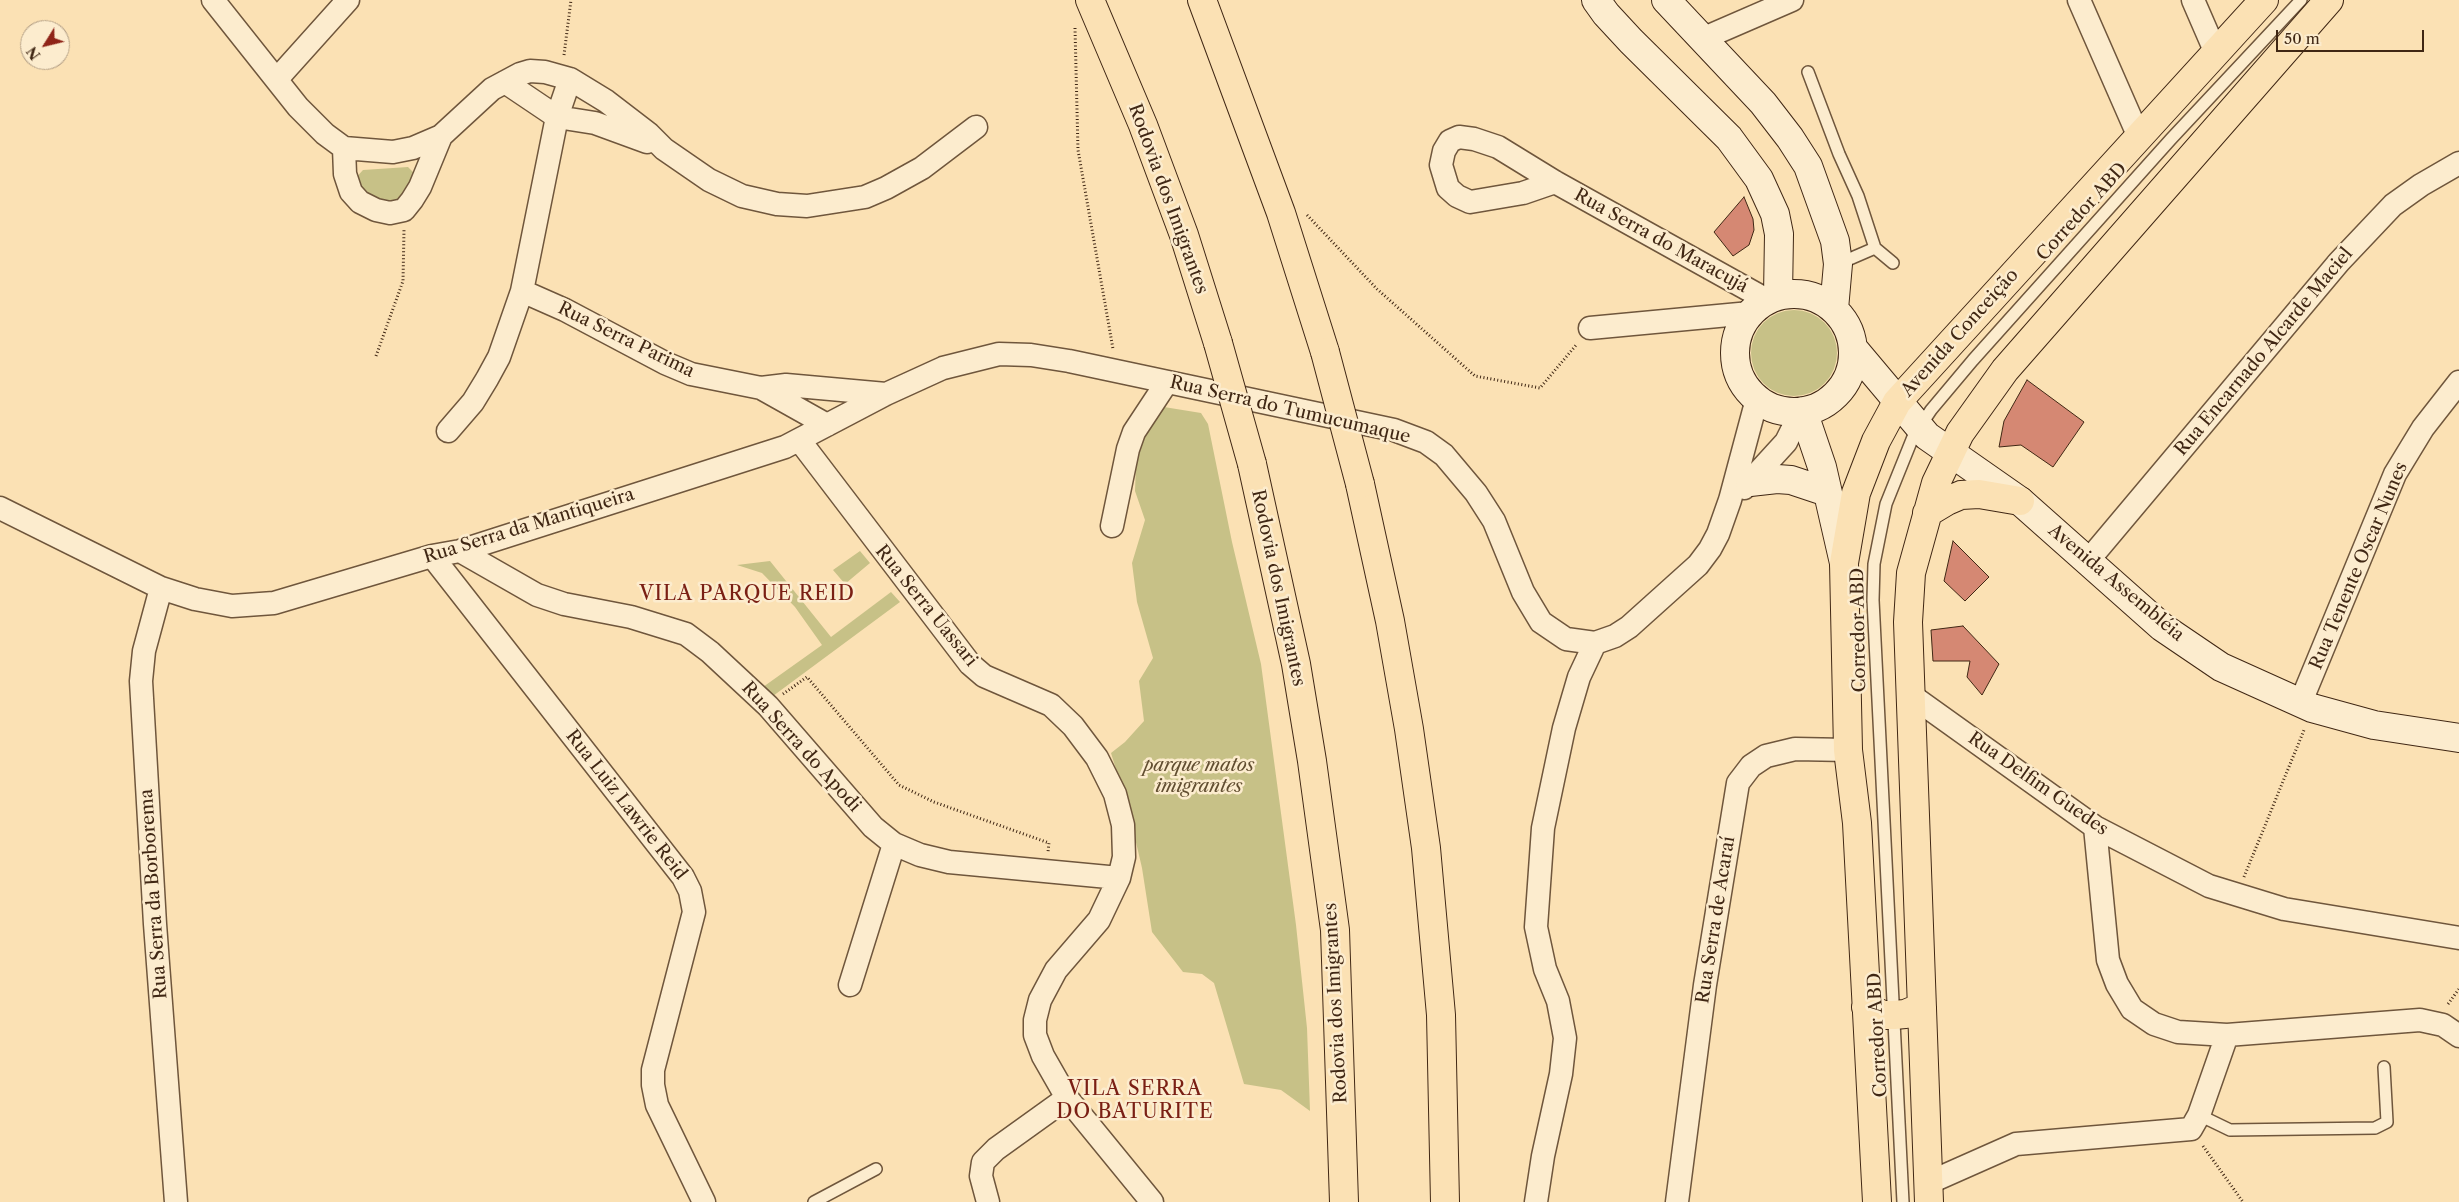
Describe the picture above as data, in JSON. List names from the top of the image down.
{
  "streets": {
    "main road": ["Rodovia dos Imigrantes", "Avenida Conceição"],
    "street": [
      "Rua Serra do Maracujá",
      "Rua Serra Parima",
      "Rua Encarnado Alcarde Maciel",
      "Rua Serra do Tumucumaque",
      "Rua Serra da Mantiqueira",
      "Rua Tenente Oscar Nunes",
      "Avenida Assembléia",
      "Rua Serra Uassari",
      "Rua Serra do Apodi",
      "Rua Delfim Guedes",
      "Rua Luiz Lawrie Reid",
      "Rua Serra da Borborema",
      "Rua Serra de Acaraí"
    ],
    "lane": ["Corredor ABD"]
  },
  "crossings": [
    ["Corredor ABD", "Avenida Assembléia"],
    ["Rua Serra do Maracujá", "Avenida Assembléia"],
    ["Avenida Conceição", "Avenida Assembléia"],
    ["Avenida Conceição", "Rua Serra de Acaraí"],
    ["Rua Serra Parima", "Rua Serra do Tumucumaque"],
    ["Rua Serra Parima", "Rua Serra da Mantiqueira"],
    ["Rua Encarnado Alcarde Maciel", "Avenida Assembléia"],
    ["Rua Serra do Tumucumaque", "Rua Serra da Mantiqueira"],
    ["Rua Serra da Mantiqueira", "Rua Serra Uassari"],
    ["Rua Serra da Mantiqueira", "Rua Serra do Apodi"],
    ["Rua Serra da Mantiqueira", "Rua Luiz Lawrie Reid"],
    ["Rua Serra da Mantiqueira", "Rua Serra da Borborema"],
    ["Rua Tenente Oscar Nunes", "Avenida Assembléia"],
    ["Rua Serra Uassari", "Rua Serra do Apodi"]
  ],
  "districts": ["VILA PARQUE REID", "VILA SERRA DO BATURITE"],
  "parks": ["parque matos imigrantes"],
  "scale_bar": "50 m",
  "north": "bottom left"
}
